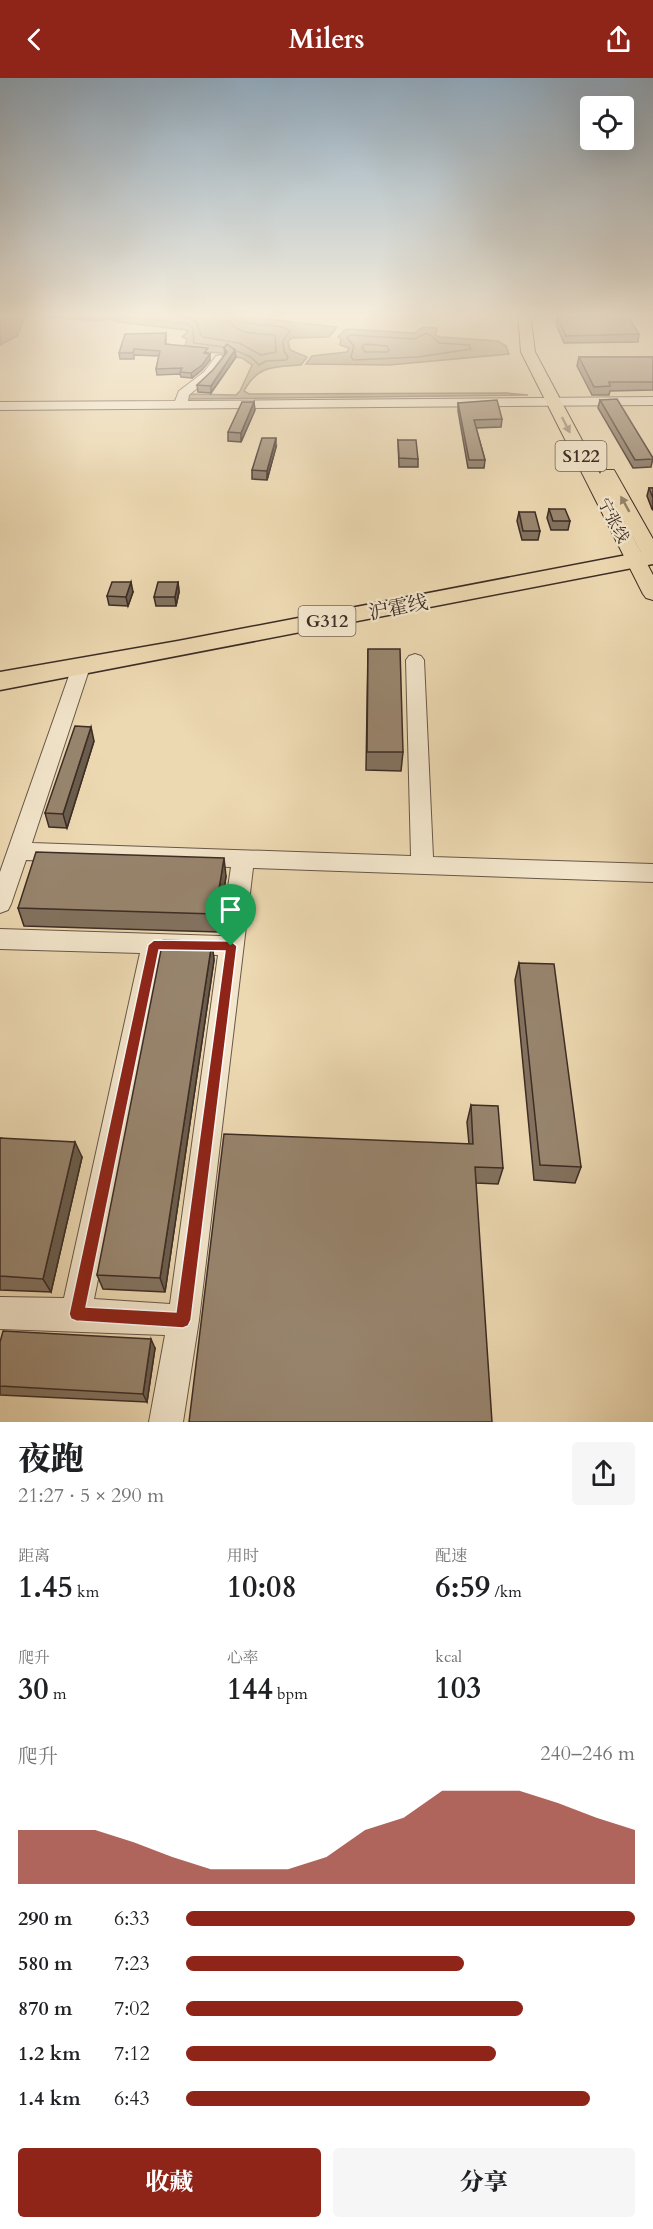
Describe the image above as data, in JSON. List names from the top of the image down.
{
  "streets": {
    "highway": ["沪霍线", "G312"],
    "main road": ["S122", "宁张线"]
  },
  "crossings": [
    ["宁张线", "沪霍线"]
  ],
  "page": {
    "header": "Milers",
    "heading": ["夜跑", "21:27 · 5 × 290 m"],
    "stats": [
      ["距离", "1.45 km"],
      ["用时", "10:08"],
      ["配速", "6:59 /km"],
      ["爬升", "30 m"],
      ["心率", "144 bpm"],
      ["kcal", "103"]
    ],
    "chart": ["爬升", "240–246 m"],
    "list": [
      {
        "name": "290 m",
        "note": "6:33"
      },
      {
        "name": "580 m",
        "note": "7:23"
      },
      {
        "name": "870 m",
        "note": "7:02"
      },
      {
        "name": "1.2 km",
        "note": "7:12"
      },
      {
        "name": "1.4 km",
        "note": "6:43"
      }
    ],
    "buttons": ["收藏", "分享"]
  }
}
